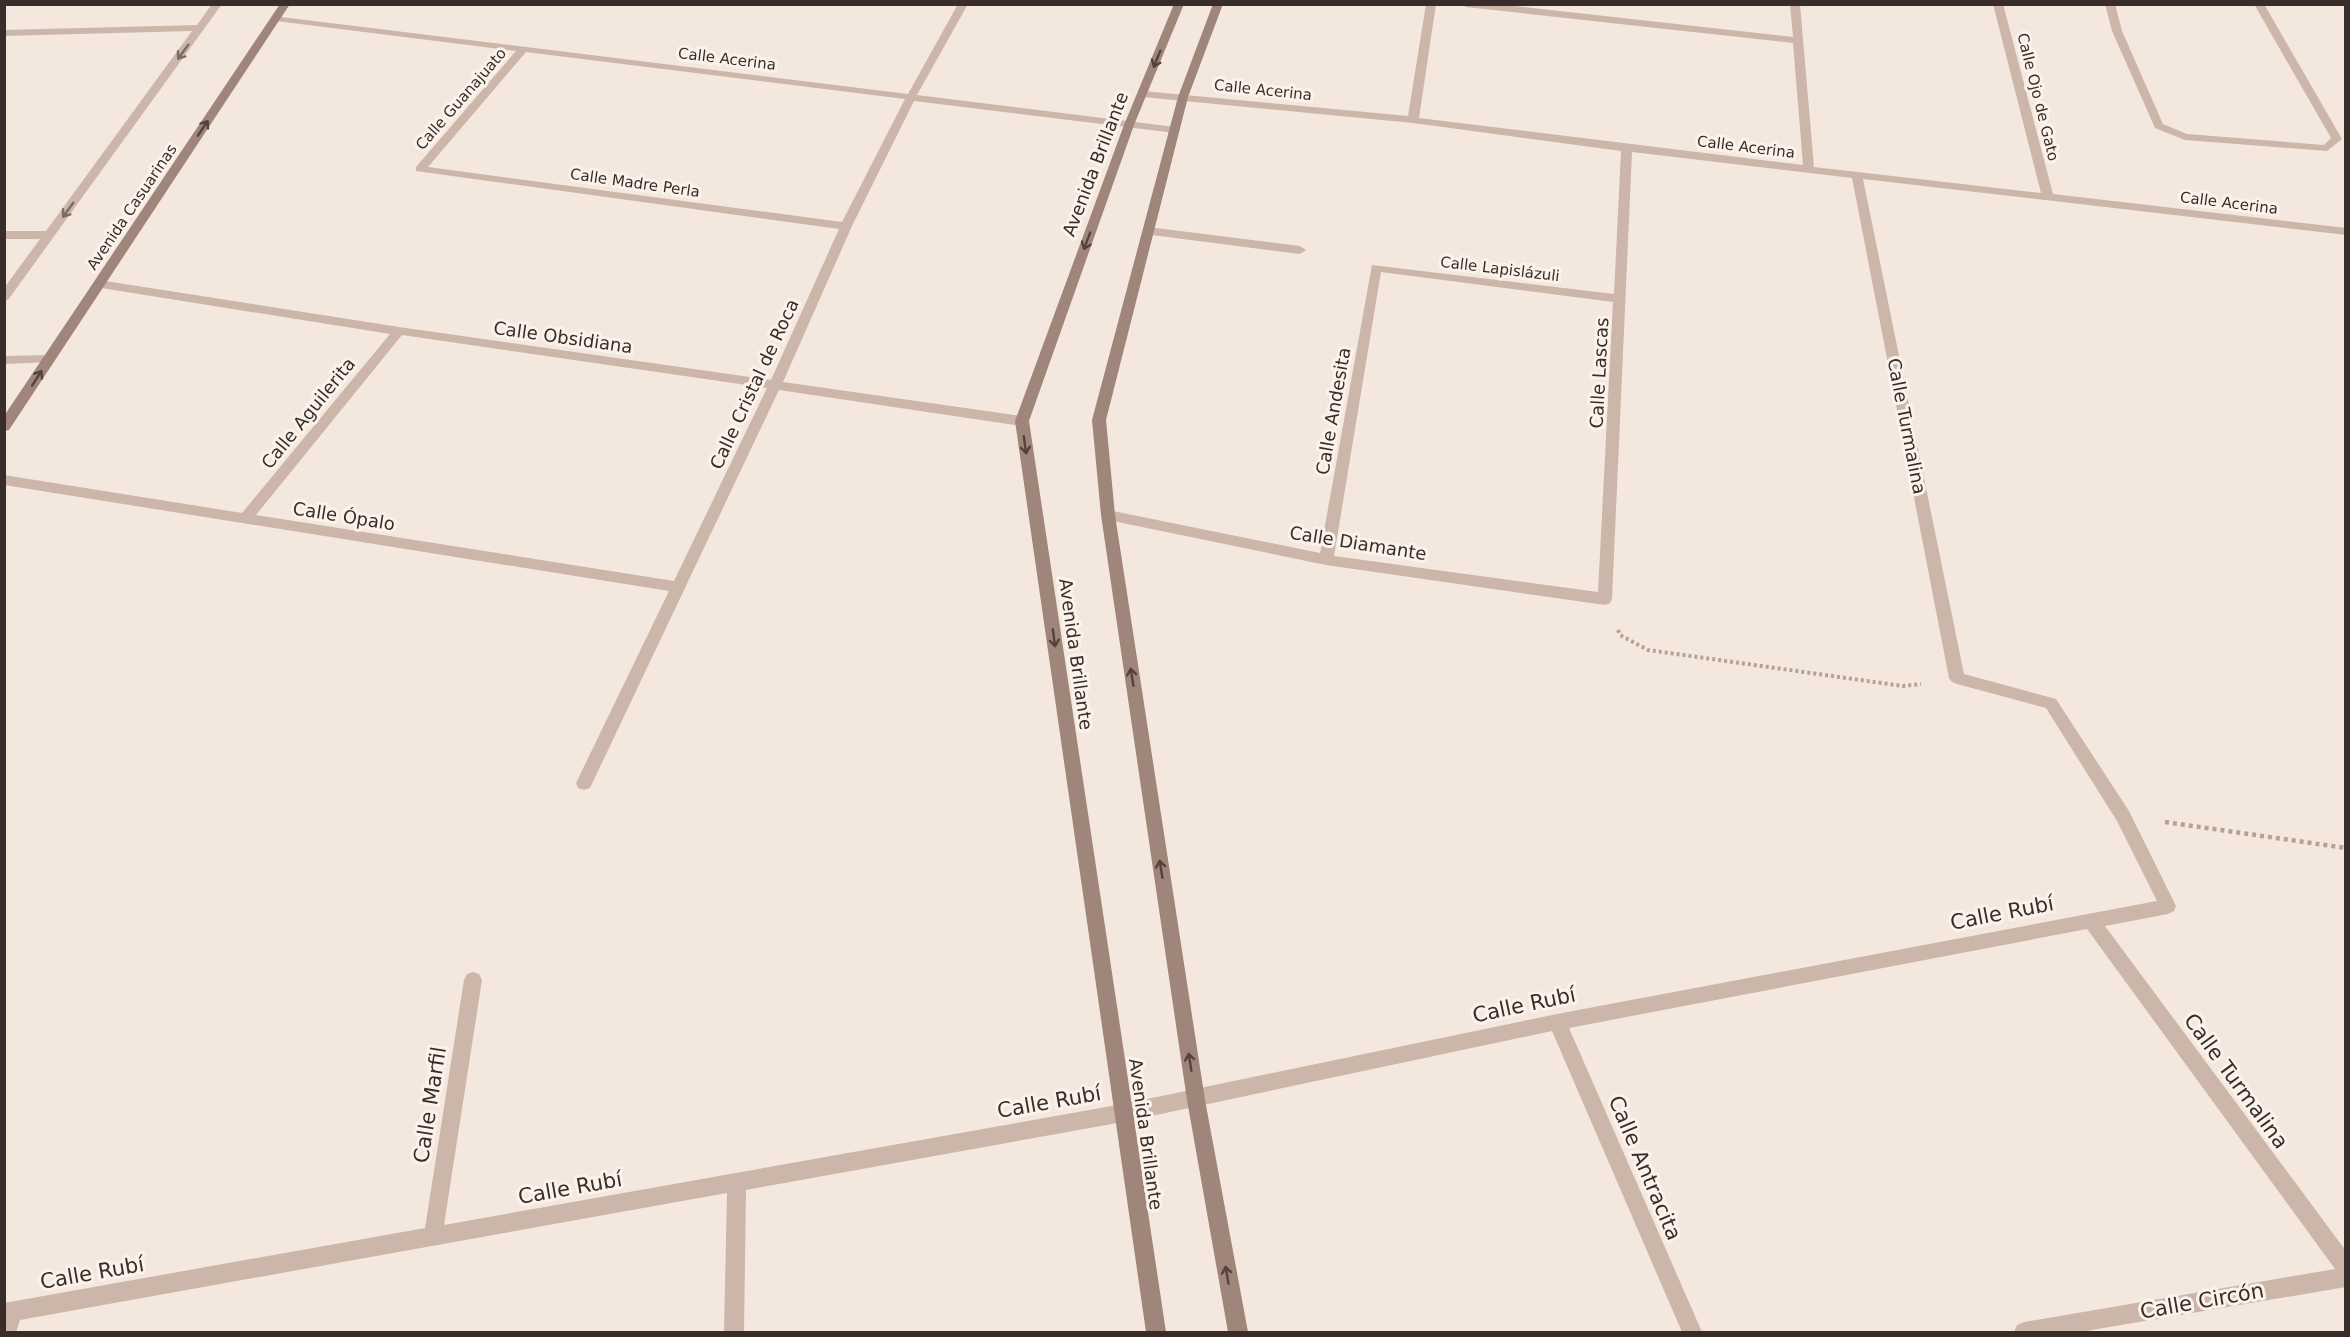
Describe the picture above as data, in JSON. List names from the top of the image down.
{
  "streets": {
    "main road": ["Avenida Brillante", "Avenida Casuarinas"],
    "street": [
      "Calle Acerina",
      "Calle Ojo de Gato",
      "Calle Guanajuato",
      "Calle Madre Perla",
      "Calle Lapislázuli",
      "Calle Obsidiana",
      "Calle Lascas",
      "Calle Cristal de Roca",
      "Calle Andesita",
      "Calle Aguilerita",
      "Calle Turmalina",
      "Calle Ópalo",
      "Calle Diamante",
      "Calle Rubí",
      "Calle Marfil",
      "Calle Antracita",
      "Calle Circón"
    ]
  },
  "crossings": [
    ["Calle Acerina", "Calle Ojo de Gato"],
    ["Calle Acerina", "Calle Guanajuato"],
    ["Calle Acerina", "Avenida Brillante"],
    ["Calle Acerina", "Avenida Casuarinas"],
    ["Calle Acerina", "Calle Lascas"],
    ["Calle Acerina", "Calle Cristal de Roca"],
    ["Calle Acerina", "Calle Turmalina"],
    ["Calle Guanajuato", "Calle Madre Perla"],
    ["Avenida Brillante", "Calle Obsidiana"],
    ["Avenida Brillante", "Calle Rubí"],
    ["Calle Madre Perla", "Calle Cristal de Roca"],
    ["Avenida Casuarinas", "Calle Obsidiana"],
    ["Calle Lapislázuli", "Calle Lascas"],
    ["Calle Lapislázuli", "Calle Andesita"],
    ["Calle Obsidiana", "Calle Cristal de Roca"],
    ["Calle Obsidiana", "Calle Aguilerita"],
    ["Calle Lascas", "Calle Diamante"],
    ["Calle Cristal de Roca", "Calle Ópalo"],
    ["Calle Andesita", "Calle Diamante"],
    ["Calle Aguilerita", "Calle Ópalo"],
    ["Calle Turmalina", "Calle Rubí"],
    ["Calle Rubí", "Calle Marfil"],
    ["Calle Rubí", "Calle Antracita"]
  ],
  "one_way": ["Avenida Casuarinas"]
}
